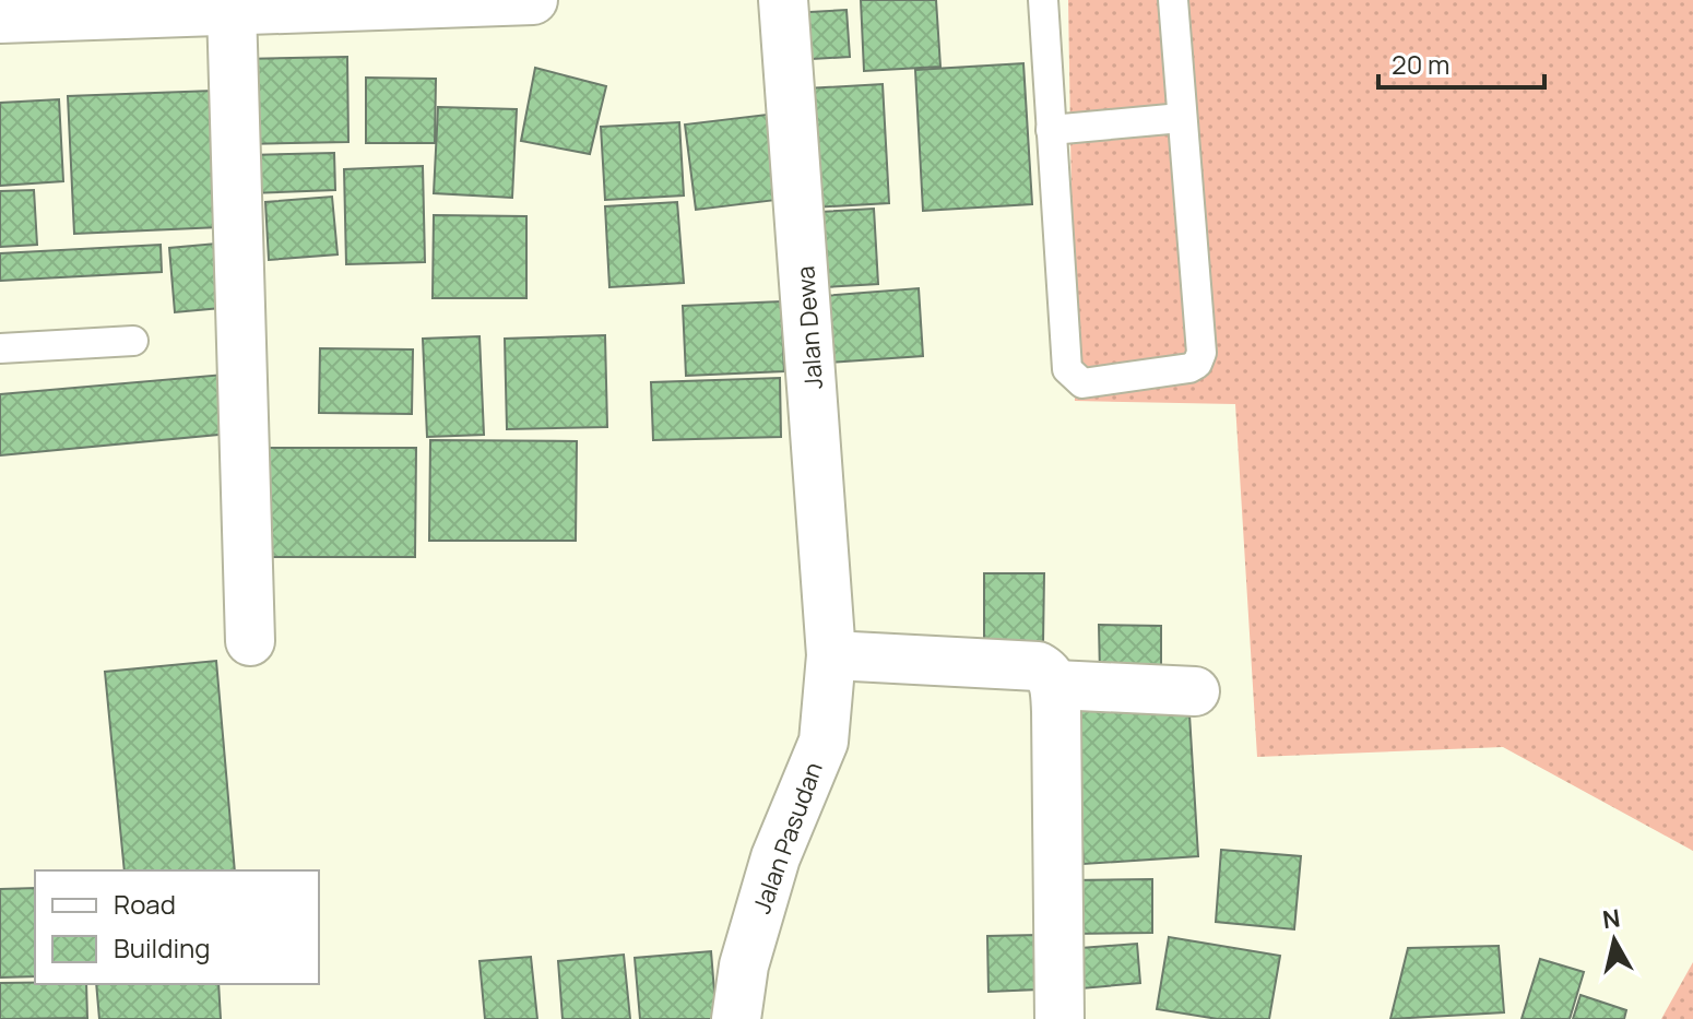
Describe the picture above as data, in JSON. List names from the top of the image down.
{
  "streets": {
    "street": ["Jalan Dewa", "Jalan Pasudan"]
  },
  "crossings": [
    ["Jalan Dewa", "Jalan Pasudan"]
  ],
  "legend": ["Road", "Building"],
  "scale_bar": "20 m",
  "north": "top"
}
